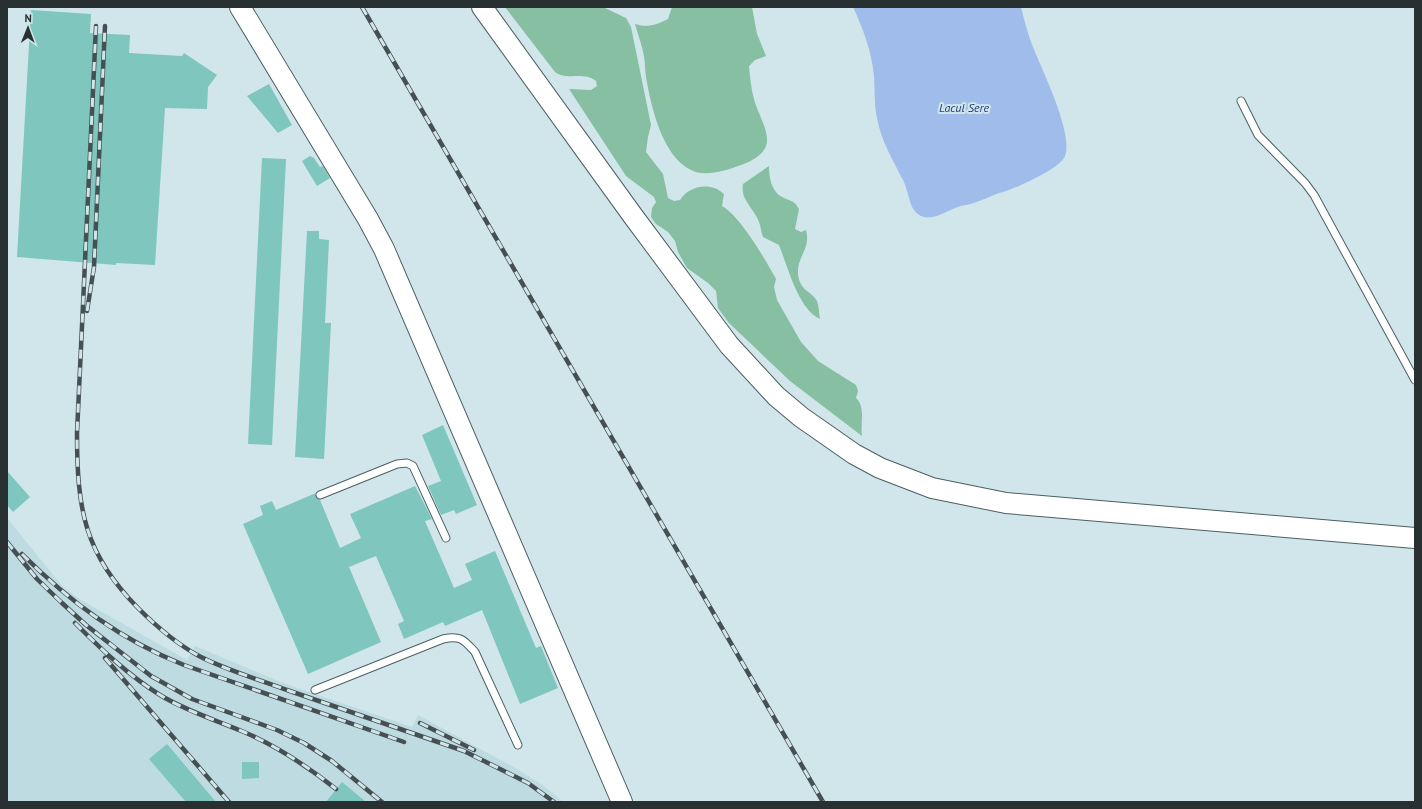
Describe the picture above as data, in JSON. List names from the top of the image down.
{
  "water": ["Lacul Sere"],
  "north": "top"
}
